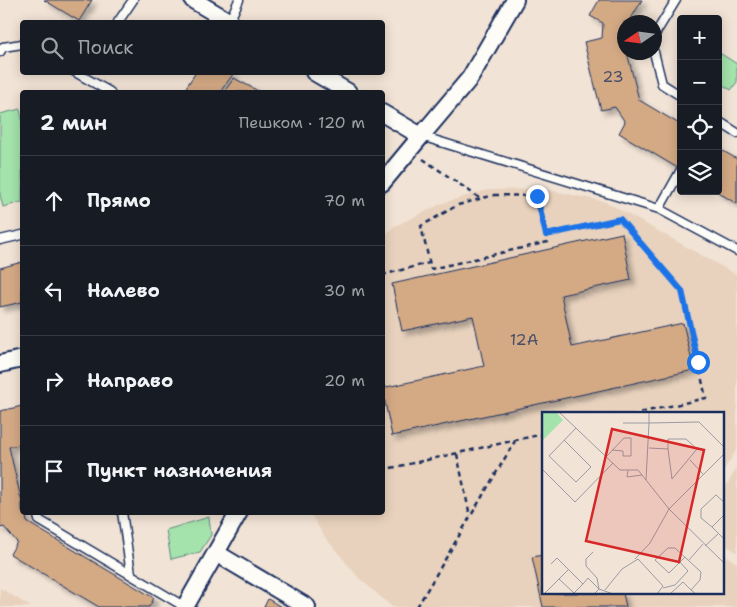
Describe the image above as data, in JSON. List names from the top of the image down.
{
  "house_numbers": ["23", "12А"],
  "north": "left",
  "page": {
    "map_buttons": ["+", "−"],
    "search": "Поиск",
    "heading": ["2 мин", "Пешком · 120 m"],
    "list": [
      ["Прямо", "70 m"],
      ["Налево", "30 m"],
      ["Направо", "20 m"],
      "Пункт назначения"
    ]
  }
}
